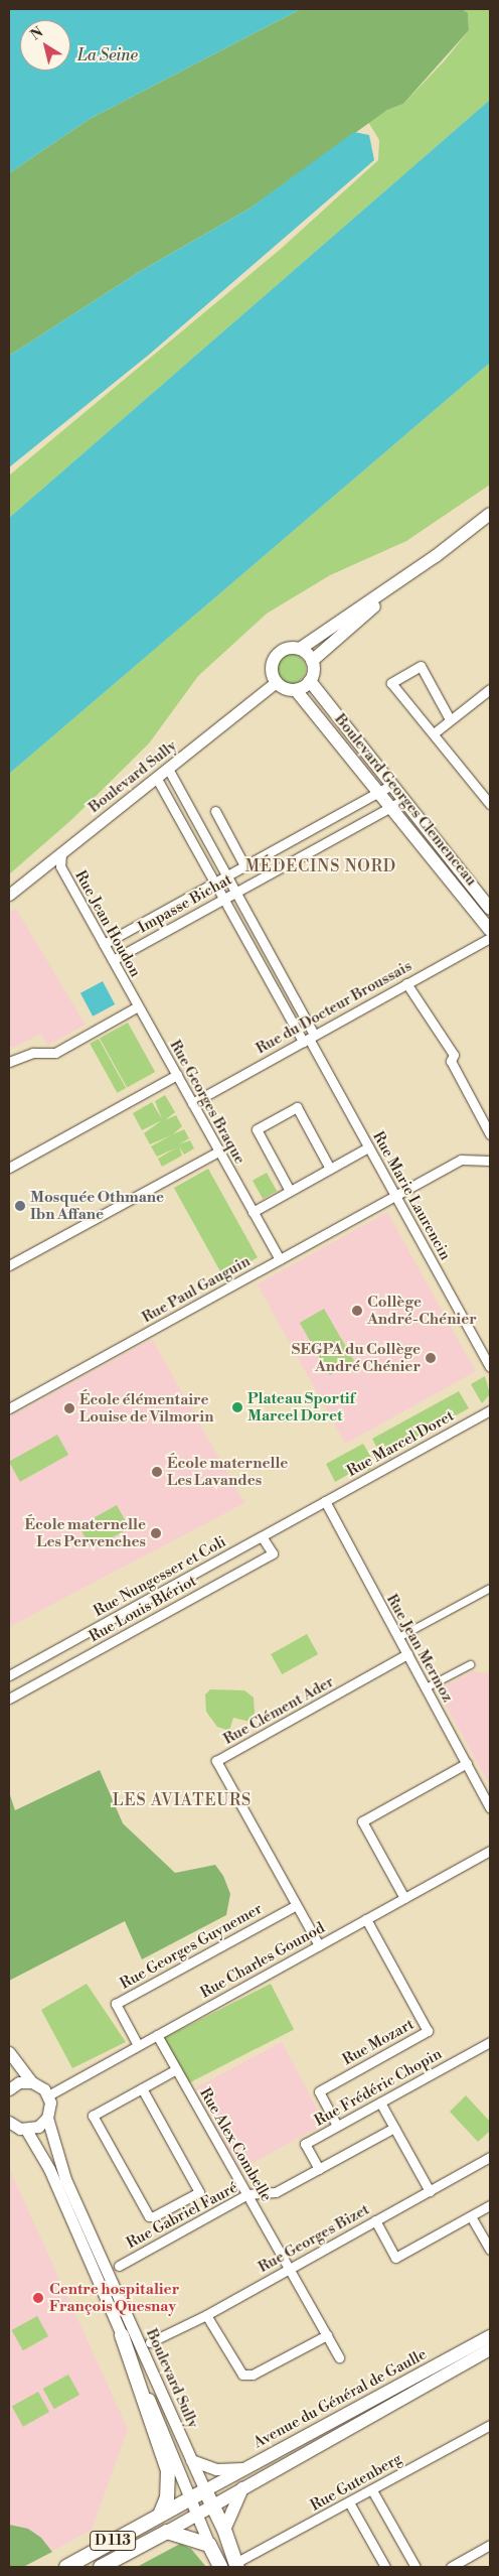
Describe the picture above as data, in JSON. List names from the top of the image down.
{
  "streets": {
    "main road": [
      "Boulevard Sully",
      "Boulevard Georges Clemenceau",
      "Avenue du Général de Gaulle",
      "D 113"
    ],
    "street": [
      "Impasse Bichat",
      "Rue Jean Houdon",
      "Rue du Docteur Broussais",
      "Rue Georges Braque",
      "Rue Marie Laurencin",
      "Rue Paul Gauguin",
      "Rue Marcel Doret",
      "Rue Nungesser et Coli",
      "Rue Louis Blériot",
      "Rue Jean Mermoz",
      "Rue Clément Ader",
      "Rue Georges Guynemer",
      "Rue Charles Gounod",
      "Rue Mozart",
      "Rue Frédéric Chopin",
      "Rue Alex Combelle",
      "Rue Gabriel Fauré",
      "Rue Georges Bizet",
      "Rue Gutenberg"
    ]
  },
  "crossings": [
    ["Boulevard Sully", "Boulevard Georges Clemenceau"],
    ["Boulevard Sully", "Rue Jean Houdon"],
    ["Boulevard Sully", "Rue Charles Gounod"],
    ["Boulevard Sully", "Avenue du Général de Gaulle"],
    ["Boulevard Sully", "Rue Gutenberg"],
    ["Boulevard Sully", "D 113"],
    ["Boulevard Georges Clemenceau", "Impasse Bichat"],
    ["Impasse Bichat", "Rue Jean Houdon"],
    ["Rue Jean Houdon", "Rue Georges Braque"],
    ["Rue du Docteur Broussais", "Rue Georges Braque"],
    ["Rue du Docteur Broussais", "Rue Marie Laurencin"],
    ["Rue Georges Braque", "Rue Paul Gauguin"],
    ["Rue Marie Laurencin", "Rue Paul Gauguin"],
    ["Rue Marcel Doret", "Rue Nungesser et Coli"],
    ["Rue Marcel Doret", "Rue Jean Mermoz"],
    ["Rue Nungesser et Coli", "Rue Louis Blériot"],
    ["Rue Nungesser et Coli", "Rue Jean Mermoz"],
    ["Rue Jean Mermoz", "Rue Clément Ader"],
    ["Rue Clément Ader", "Rue Georges Guynemer"],
    ["Rue Clément Ader", "Rue Charles Gounod"],
    ["Rue Georges Guynemer", "Rue Charles Gounod"],
    ["Rue Charles Gounod", "Rue Mozart"],
    ["Rue Charles Gounod", "Rue Alex Combelle"],
    ["Rue Mozart", "Rue Frédéric Chopin"],
    ["Rue Frédéric Chopin", "Rue Gabriel Fauré"],
    ["Rue Alex Combelle", "Rue Gabriel Fauré"],
    ["Rue Alex Combelle", "Rue Georges Bizet"],
    ["Avenue du Général de Gaulle", "D 113"]
  ],
  "districts": ["MÉDECINS NORD", "LES AVIATEURS"],
  "water": ["La Seine"],
  "places": [
    "Mosquée Othmane Ibn Affane",
    "Collège André-Chénier",
    "SEGPA du Collège André Chénier",
    "Plateau Sportif Marcel Doret",
    "École élémentaire Louise de Vilmorin",
    "École maternelle Les Lavandes",
    "École maternelle Les Pervenches",
    "Centre hospitalier François Quesnay"
  ],
  "north": "top left"
}
